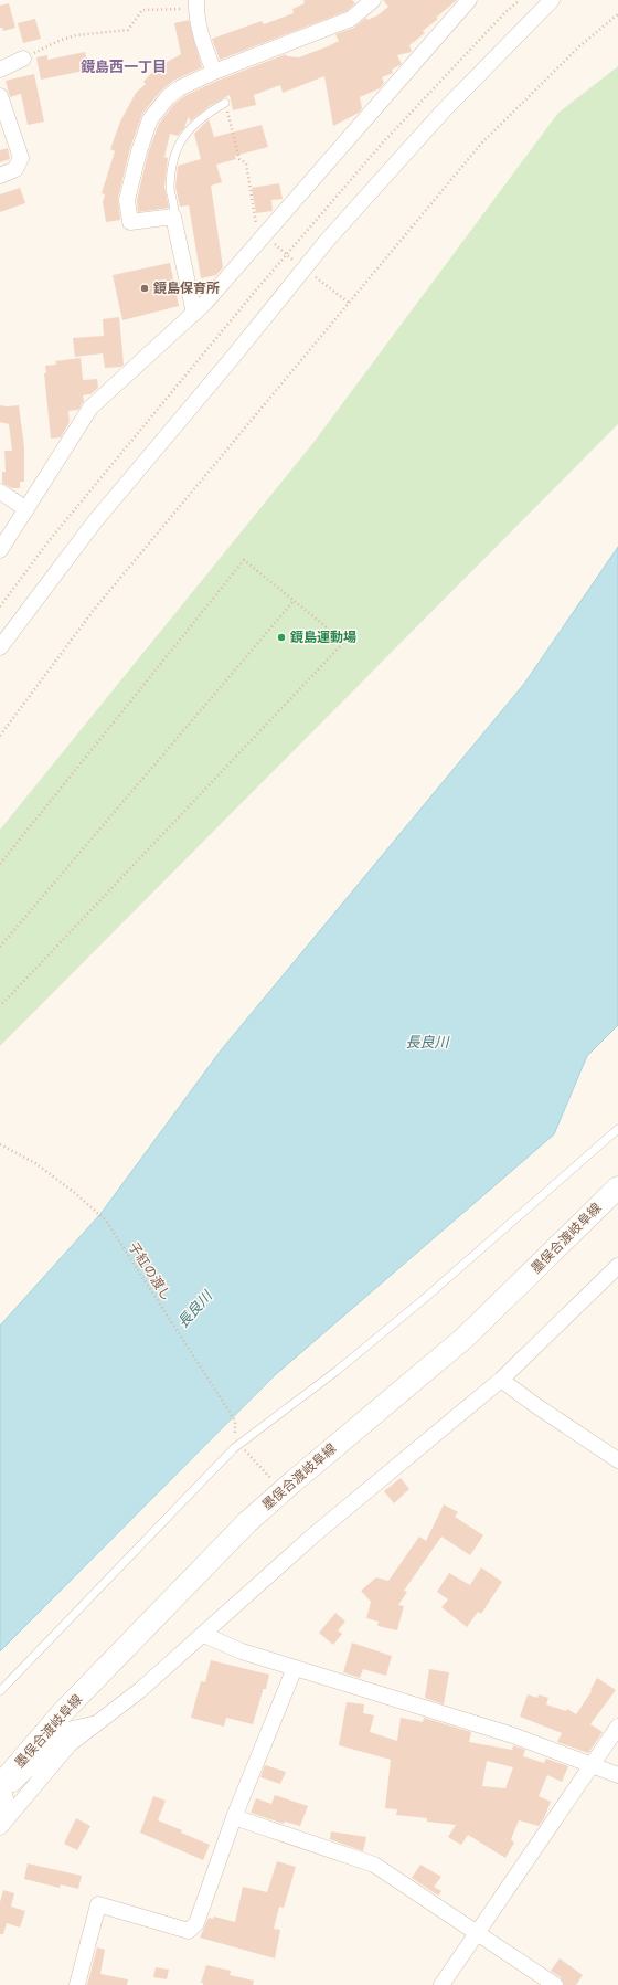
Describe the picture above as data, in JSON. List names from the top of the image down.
{
  "streets": {
    "main road": ["墨俣合渡岐阜線"],
    "path": ["子紅の渡し"]
  },
  "districts": ["鏡島西一丁目"],
  "water": ["長良川"],
  "places": ["鏡島保育所", "鏡島運動場"]
}
